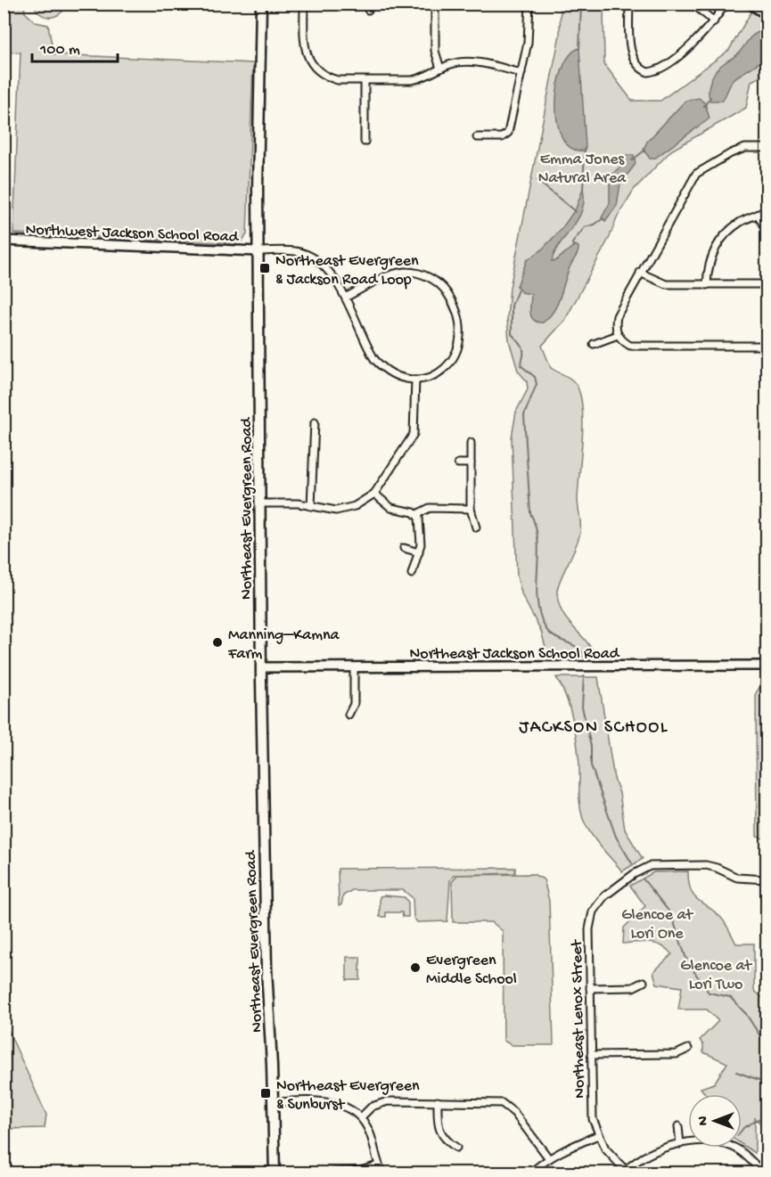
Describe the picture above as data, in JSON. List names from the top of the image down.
{
  "streets": {
    "main road": ["Northeast Evergreen Road"],
    "street": ["Northwest Jackson School Road", "Northeast Jackson School Road", "Northeast Lenox Street"]
  },
  "crossings": [
    ["Northwest Jackson School Road", "Northeast Evergreen Road"],
    ["Northeast Evergreen Road", "Northeast Jackson School Road"]
  ],
  "districts": ["JACKSON SCHOOL"],
  "parks": ["Emma Jones Natural Area", "Glencoe at Lori One", "Glencoe at Lori Two"],
  "places": {
    "transit": ["Northeast Evergreen & Jackson Road Loop", "Northeast Evergreen & Sunburst"],
    "other": ["Manning–Kamna Farm", "Evergreen Middle School"]
  },
  "scale_bar": "100 m",
  "north": "left"
}
